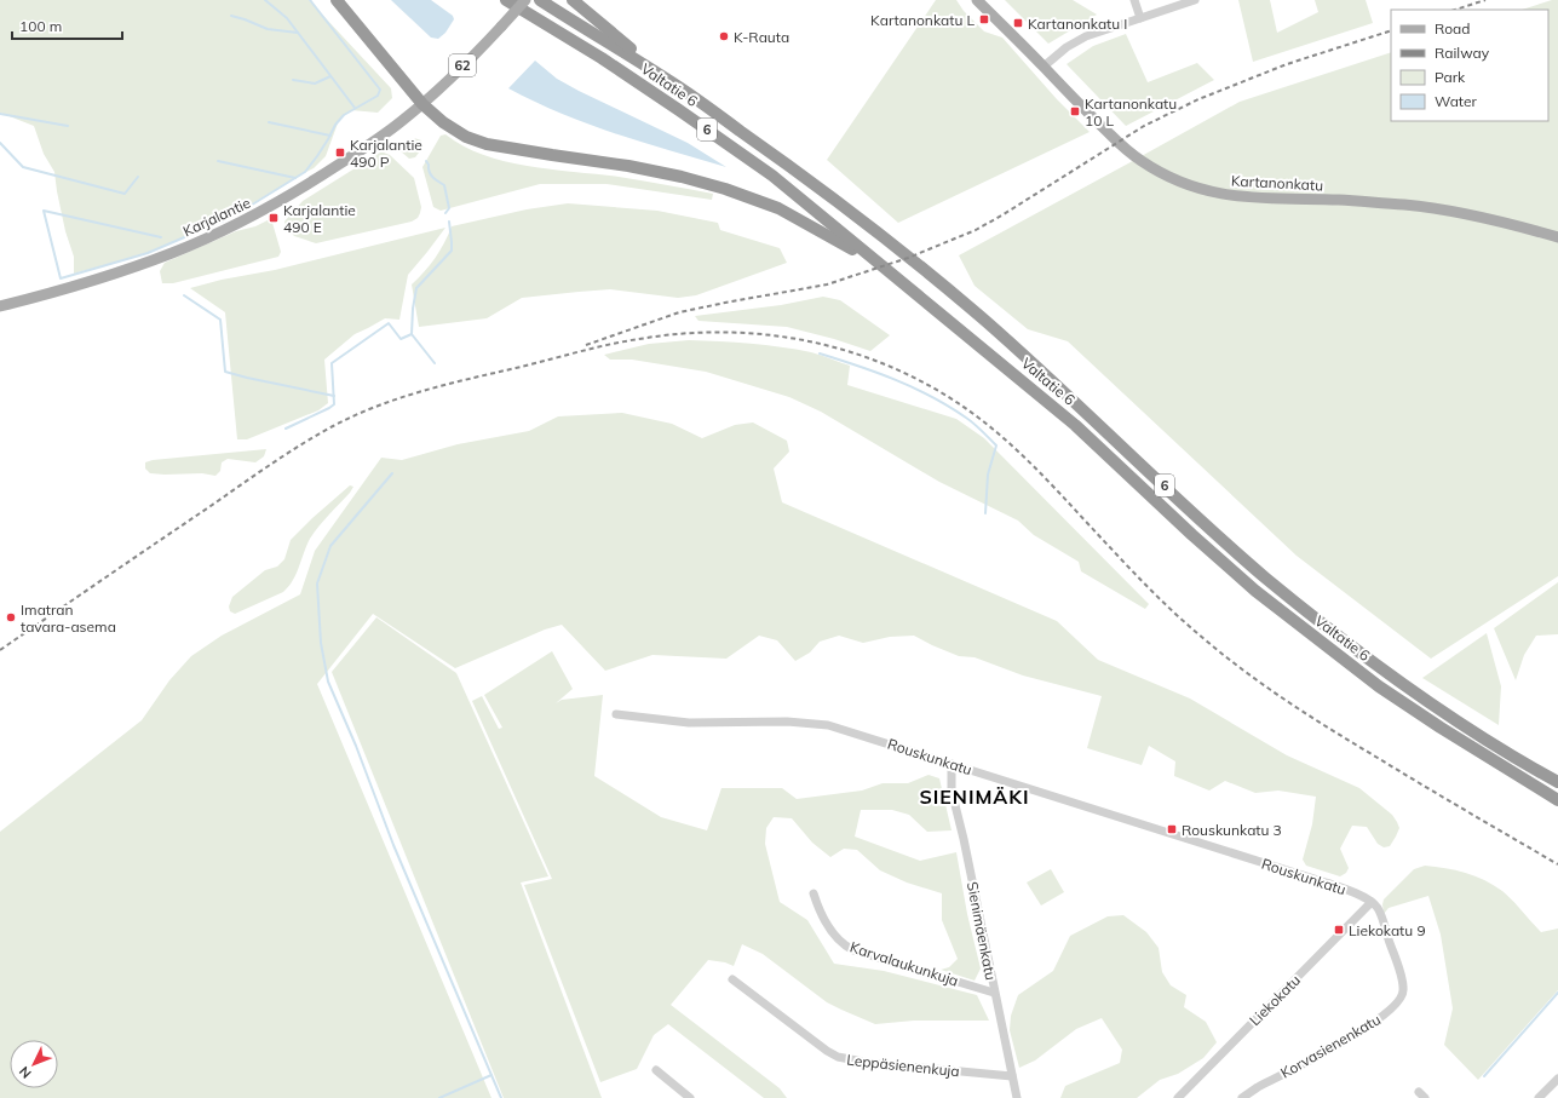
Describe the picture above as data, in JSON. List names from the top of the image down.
{
  "streets": {
    "highway": ["Valtatie 6", "6"],
    "main road": ["62", "Kartanonkatu", "Karjalantie"],
    "street": [
      "Rouskunkatu",
      "Sienimäenkatu",
      "Karvalaukunkuja",
      "Liekokatu",
      "Korvasienenkatu",
      "Leppäsienenkuja"
    ]
  },
  "crossings": [
    ["62", "Karjalantie"],
    ["Rouskunkatu", "Sienimäenkatu"],
    ["Rouskunkatu", "Liekokatu"],
    ["Rouskunkatu", "Korvasienenkatu"],
    ["Sienimäenkatu", "Karvalaukunkuja"],
    ["Sienimäenkatu", "Leppäsienenkuja"],
    ["Liekokatu", "Korvasienenkatu"]
  ],
  "districts": ["SIENIMÄKI"],
  "places": {
    "transit": [
      "Kartanonkatu L",
      "Kartanonkatu I",
      "Kartanonkatu 10 L",
      "Karjalantie 490 P",
      "Karjalantie 490 E",
      "Rouskunkatu 3",
      "Liekokatu 9"
    ],
    "other": ["K-Rauta", "Imatran tavara-asema"]
  },
  "legend": [
    "Road",
    "Railway",
    "Park",
    "Water"
  ],
  "scale_bar": "100 m",
  "north": "bottom left"
}
